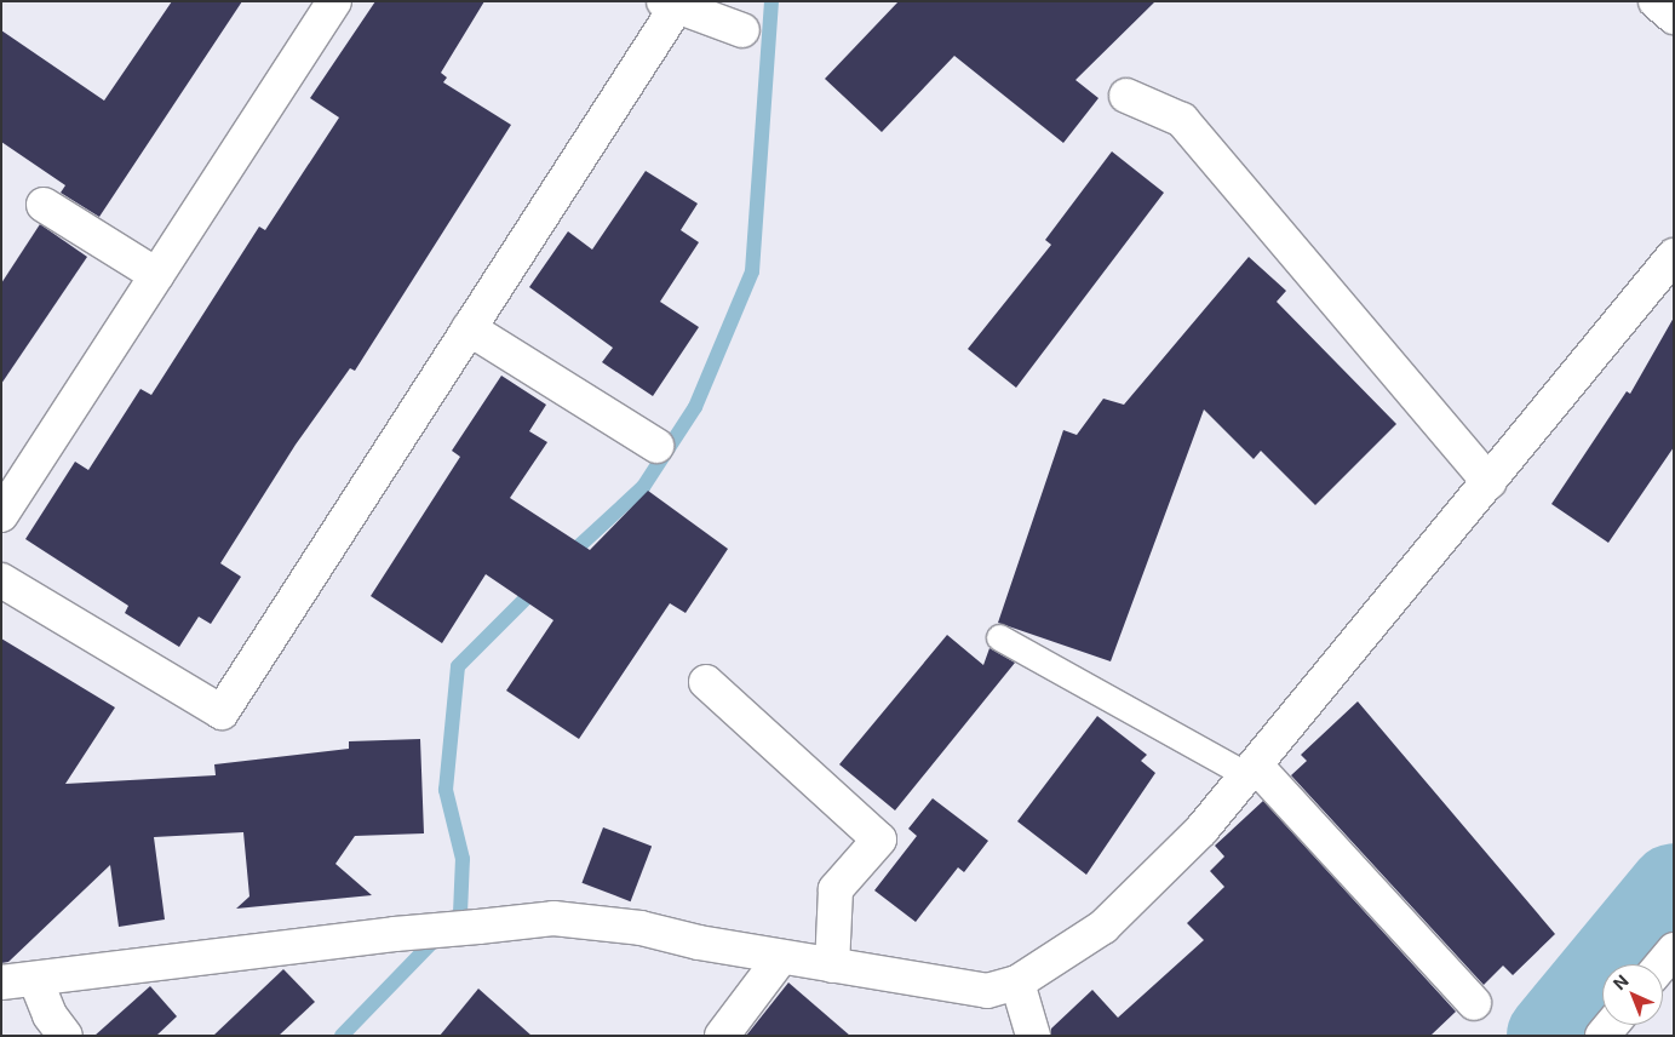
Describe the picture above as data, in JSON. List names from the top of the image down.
{
  "north": "top left"
}
